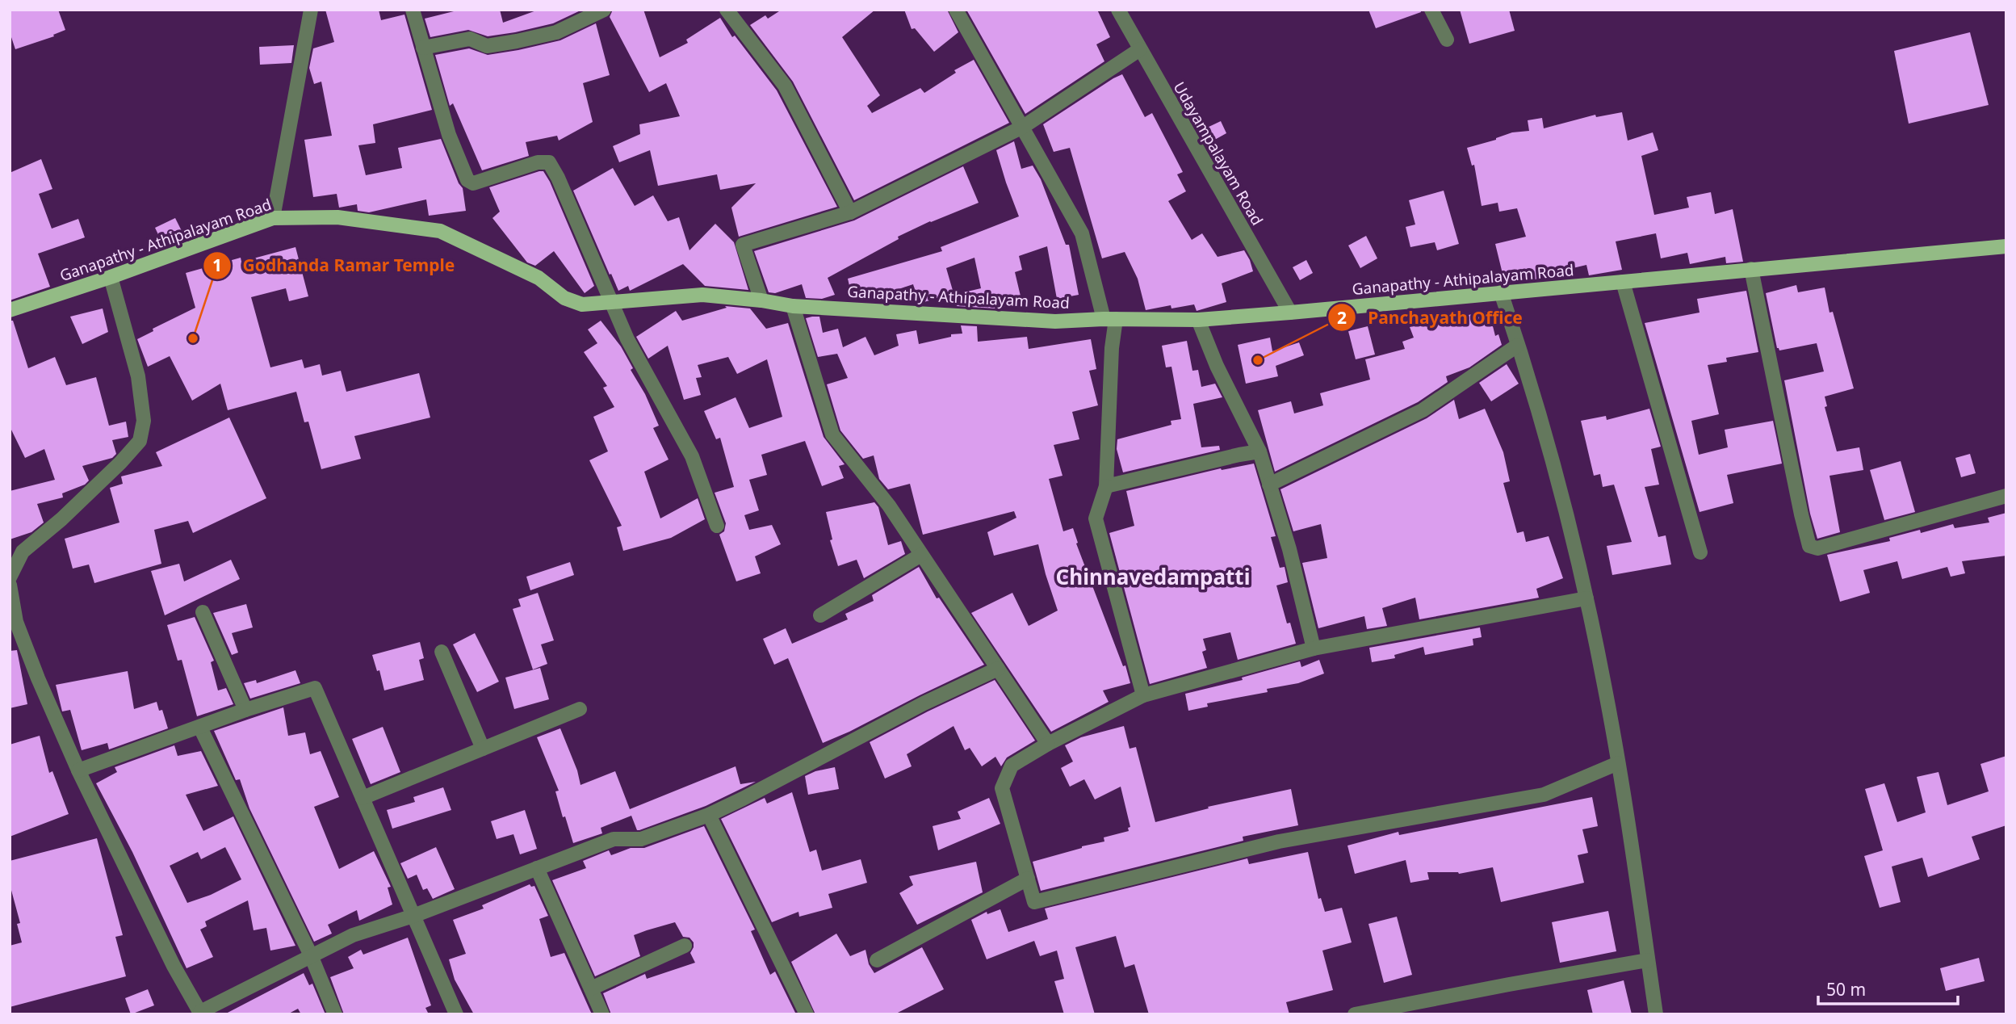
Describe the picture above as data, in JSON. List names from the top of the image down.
{
  "streets": {
    "main road": ["Ganapathy - Athipalayam Road"],
    "street": ["Udayampalayam Road"]
  },
  "crossings": [
    ["Udayampalayam Road", "Ganapathy - Athipalayam Road"]
  ],
  "districts": ["Chinnavedampatti"],
  "places": ["Godhanda Ramar Temple", "Panchayath Office"],
  "scale_bar": "50 m"
}
